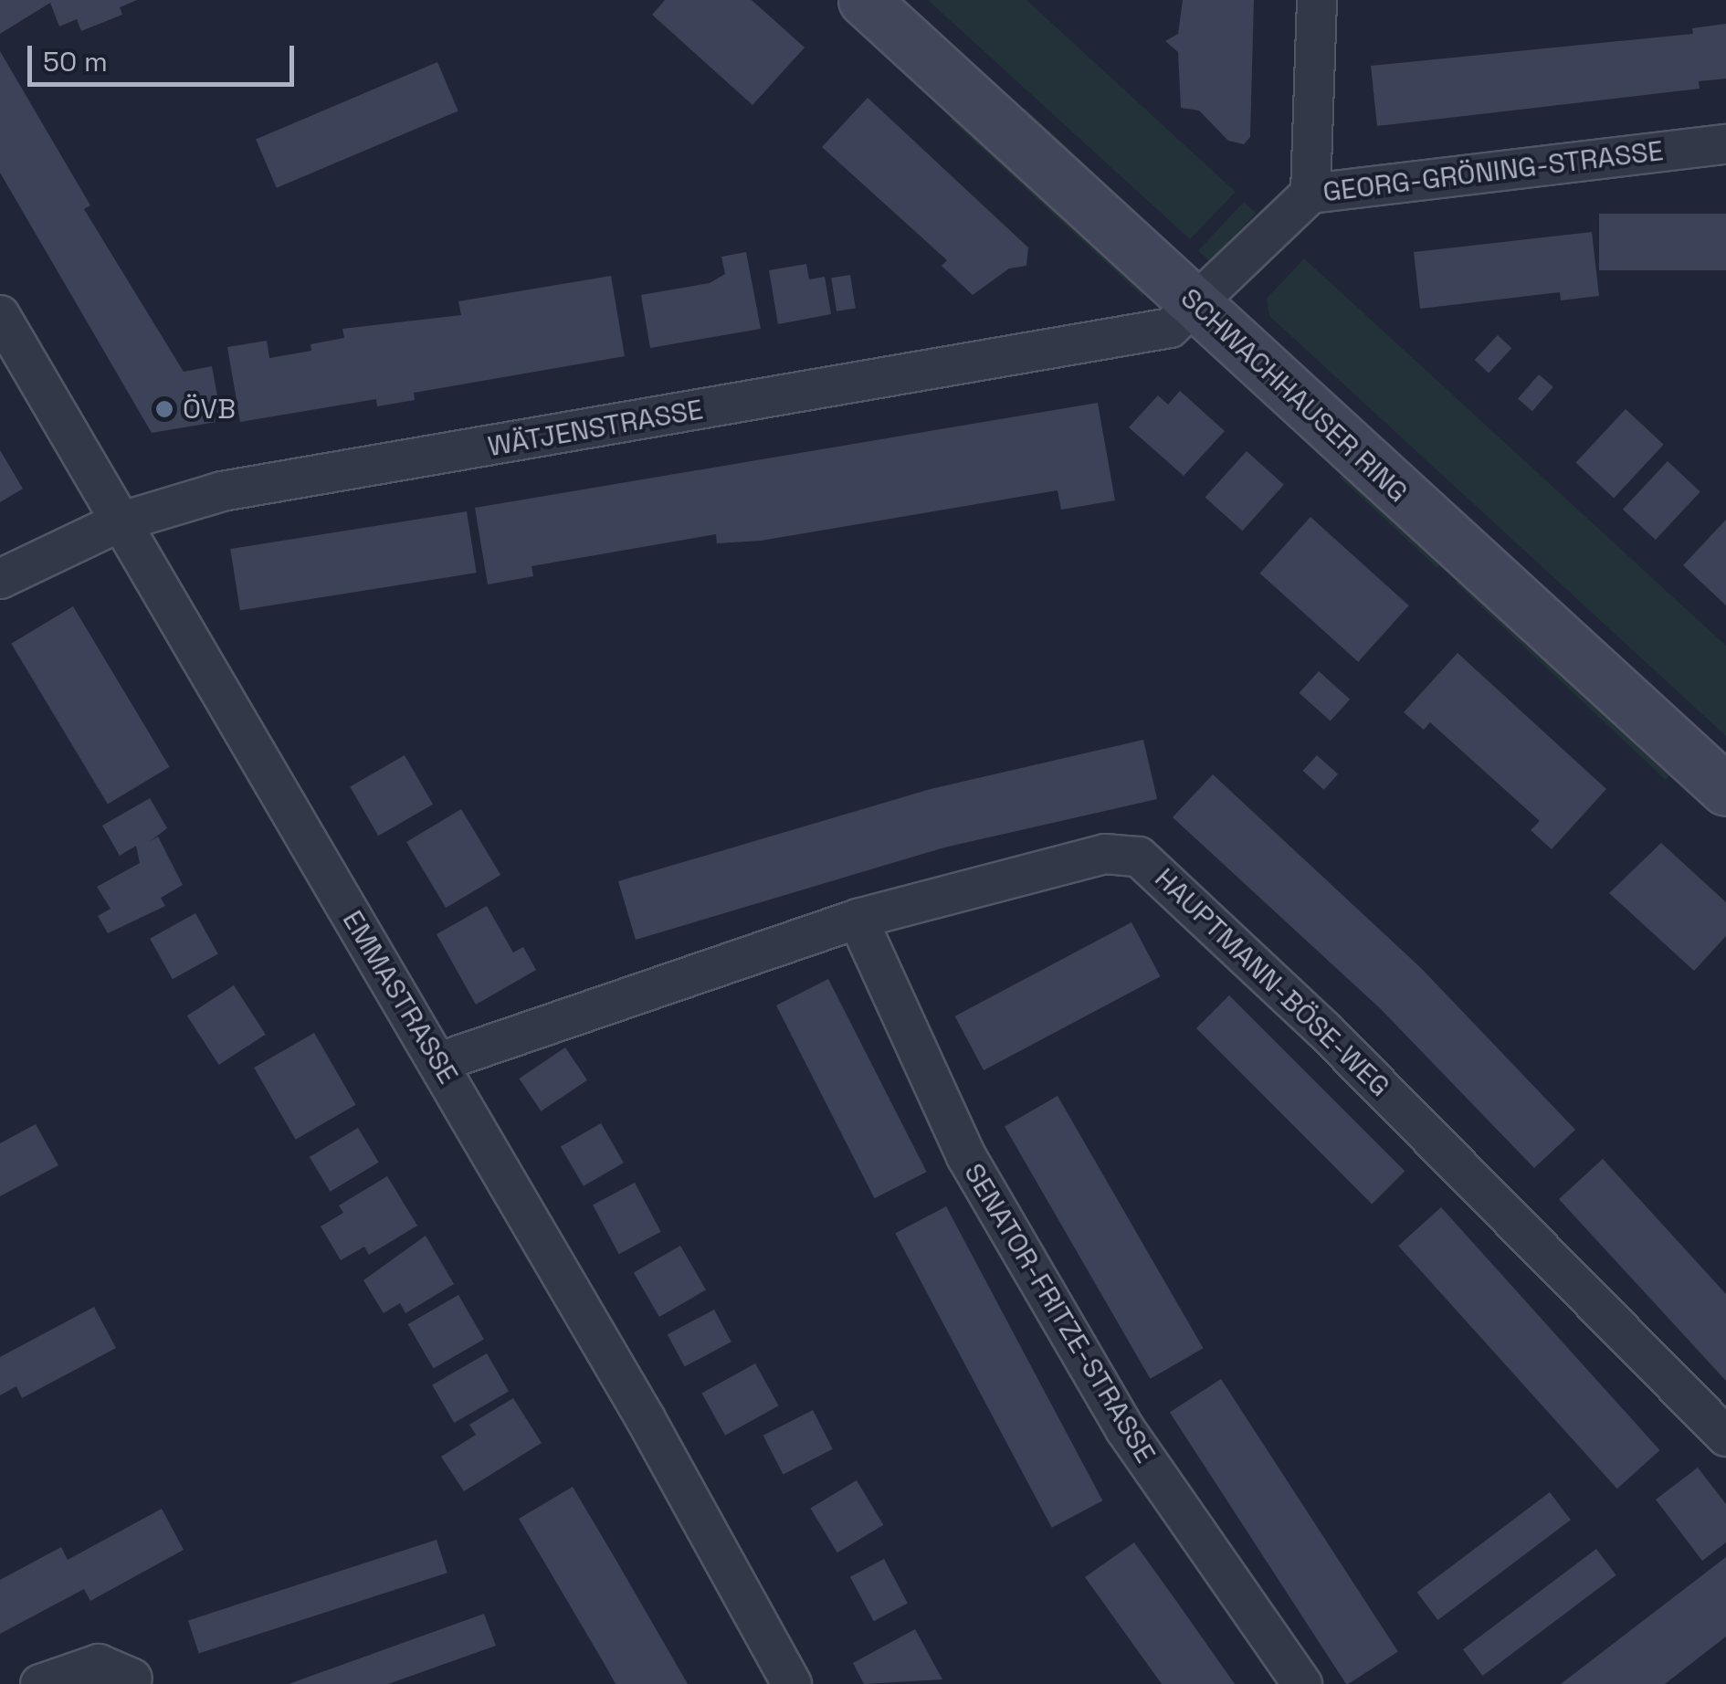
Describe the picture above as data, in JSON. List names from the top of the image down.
{
  "streets": {
    "main road": ["SCHWACHHAUSER RING"],
    "street": [
      "GEORG-GRÖNING-STRASSE",
      "WÄTJENSTRASSE",
      "HAUPTMANN-BÖSE-WEG",
      "EMMASTRASSE",
      "SENATOR-FRITZE-STRASSE"
    ]
  },
  "crossings": [
    ["GEORG-GRÖNING-STRASSE", "SCHWACHHAUSER RING"],
    ["GEORG-GRÖNING-STRASSE", "WÄTJENSTRASSE"],
    ["SCHWACHHAUSER RING", "WÄTJENSTRASSE"],
    ["WÄTJENSTRASSE", "EMMASTRASSE"],
    ["HAUPTMANN-BÖSE-WEG", "EMMASTRASSE"],
    ["HAUPTMANN-BÖSE-WEG", "SENATOR-FRITZE-STRASSE"]
  ],
  "places": ["ÖVB"],
  "scale_bar": "50 m"
}
